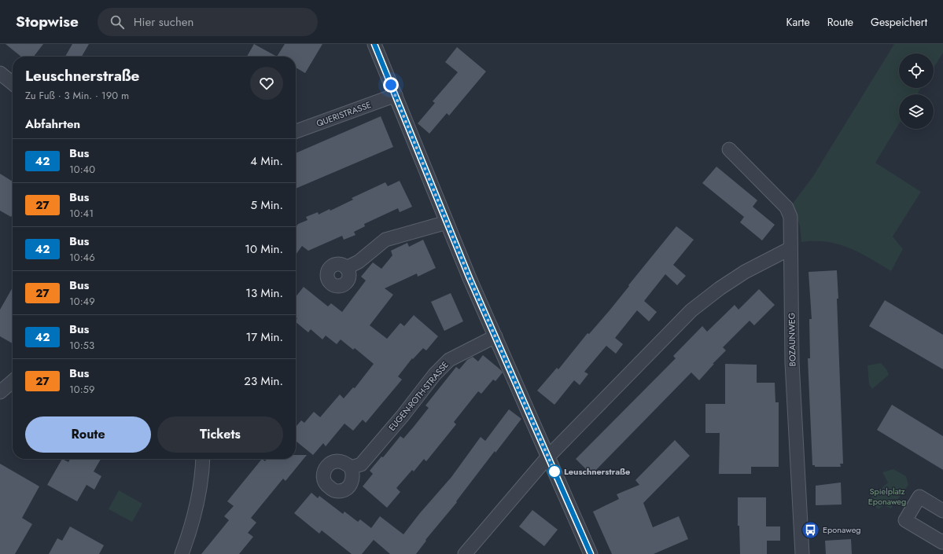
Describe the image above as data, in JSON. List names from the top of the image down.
{
  "streets": {
    "street": ["QUERISTRASSE", "BOZAUNWEG", "EUGEN-ROTH-STRASSE"]
  },
  "parks": ["Spielplatz Eponaweg"],
  "places": {
    "other": ["Leuschnerstraße"],
    "bus stop": ["Eponaweg"]
  },
  "lines": ["bus line 42"],
  "page": {
    "header": "Stopwise",
    "search": "Hier suchen",
    "nav": ["Karte", "Route", "Gespeichert"],
    "heading": [
      ["Leuschnerstraße", "Zu Fuß · 3 Min. · 190 m"],
      "Abfahrten"
    ],
    "list": [
      {
        "mark": "42",
        "name": "Bus",
        "note": "10:40",
        "value": "4 Min."
      },
      {
        "mark": "27",
        "name": "Bus",
        "note": "10:41",
        "value": "5 Min."
      },
      {
        "mark": "42",
        "name": "Bus",
        "note": "10:46",
        "value": "10 Min."
      },
      {
        "mark": "27",
        "name": "Bus",
        "note": "10:49",
        "value": "13 Min."
      },
      {
        "mark": "42",
        "name": "Bus",
        "note": "10:53",
        "value": "17 Min."
      },
      {
        "mark": "27",
        "name": "Bus",
        "note": "10:59",
        "value": "23 Min."
      }
    ],
    "buttons": ["Route", "Tickets"]
  }
}
